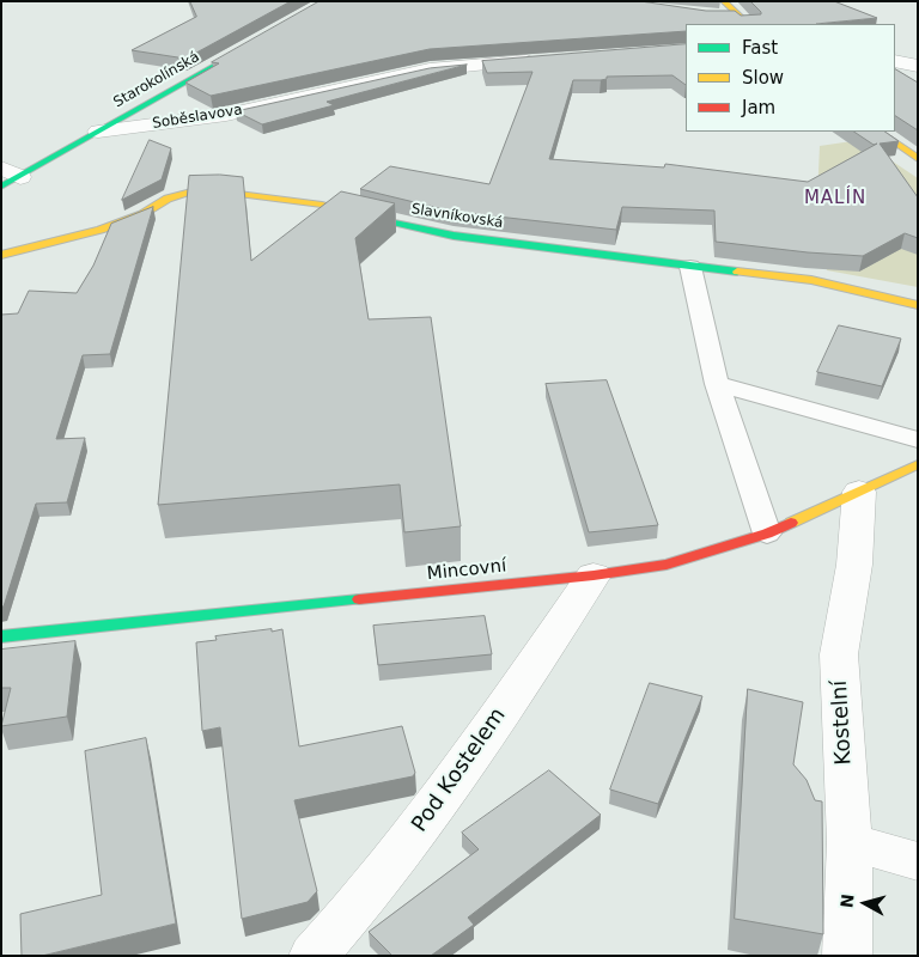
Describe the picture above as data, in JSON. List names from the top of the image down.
{
  "streets": {
    "street": [
      "Starokolínská",
      "Soběslavova",
      "Slavníkovská",
      "Mincovní",
      "Kostelní",
      "Pod Kostelem"
    ]
  },
  "crossings": [
    ["Starokolínská", "Soběslavova"],
    ["Mincovní", "Kostelní"],
    ["Mincovní", "Pod Kostelem"]
  ],
  "districts": ["MALÍN"],
  "legend": ["Fast", "Slow", "Jam"],
  "north": "left"
}
